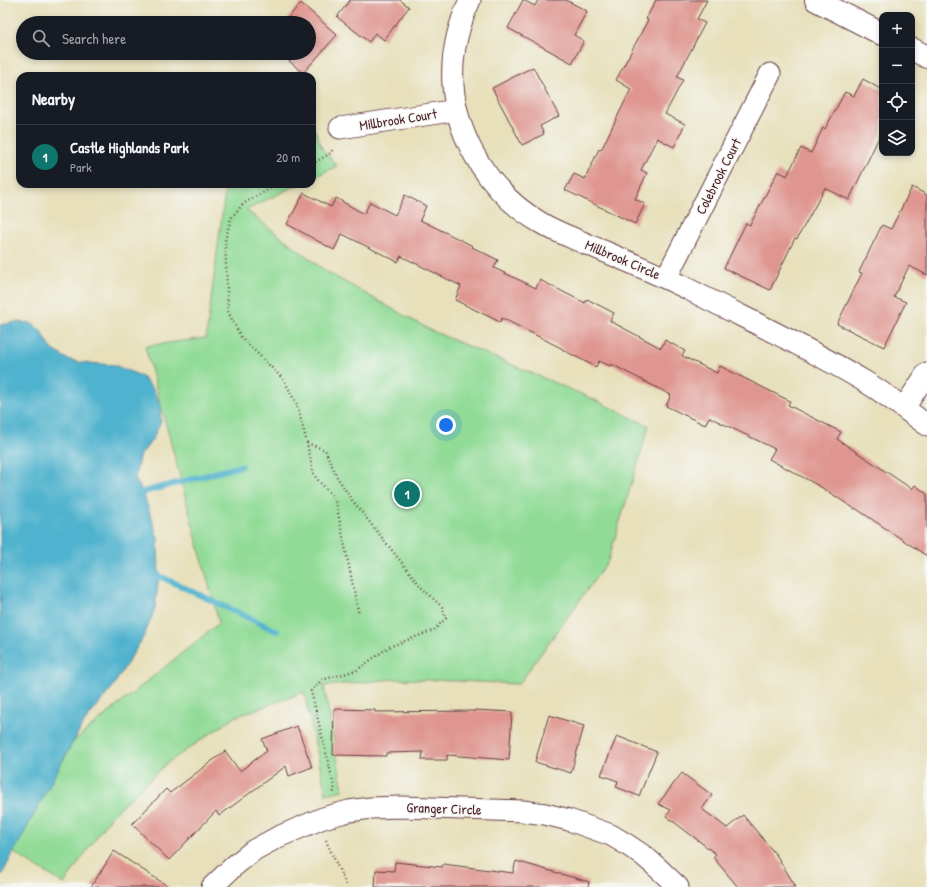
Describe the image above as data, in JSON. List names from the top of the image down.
{
  "streets": {
    "street": [
      "Millbrook Court",
      "Colebrook Court",
      "Millbrook Circle",
      "Granger Circle"
    ]
  },
  "crossings": [
    ["Millbrook Court", "Millbrook Circle"],
    ["Colebrook Court", "Millbrook Circle"]
  ],
  "page": {
    "map_buttons": ["+", "−"],
    "search": "Search here",
    "heading": "Nearby",
    "list": [
      {
        "mark": "1",
        "name": "Castle Highlands Park",
        "note": "Park",
        "value": "20 m"
      }
    ],
    "pins": "1"
  }
}
